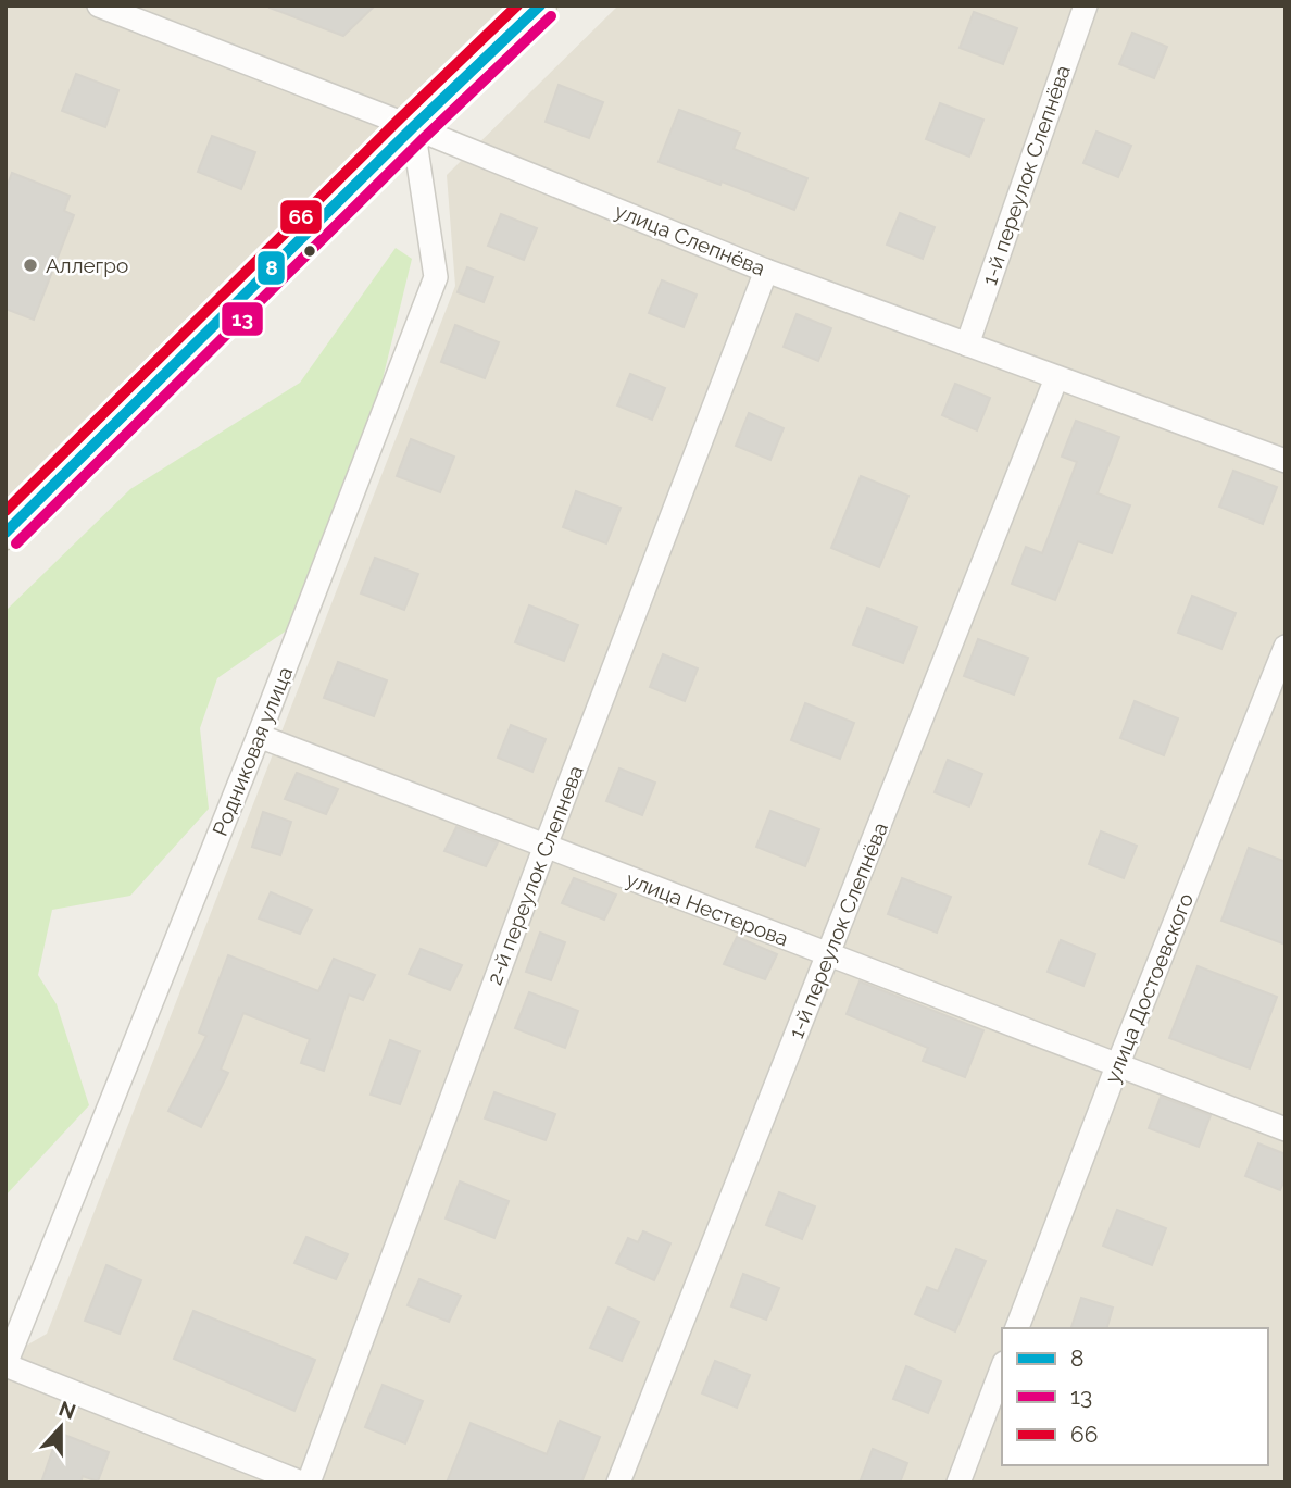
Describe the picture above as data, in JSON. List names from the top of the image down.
{
  "streets": {
    "street": [
      "1-й переулок Слепнёва",
      "улица Слепнёва",
      "Родниковая улица",
      "2-й переулок Слепнева",
      "улица Нестерова",
      "улица Достоевского"
    ]
  },
  "crossings": [
    ["1-й переулок Слепнёва", "улица Слепнёва"],
    ["1-й переулок Слепнёва", "улица Нестерова"],
    ["улица Слепнёва", "Родниковая улица"],
    ["улица Слепнёва", "2-й переулок Слепнева"],
    ["Родниковая улица", "улица Нестерова"],
    ["2-й переулок Слепнева", "улица Нестерова"],
    ["улица Нестерова", "улица Достоевского"]
  ],
  "places": ["Аллегро"],
  "lines": ["transit line 8", "transit line 66", "transit line 13"],
  "legend": ["8", "13", "66"],
  "north": "top"
}
